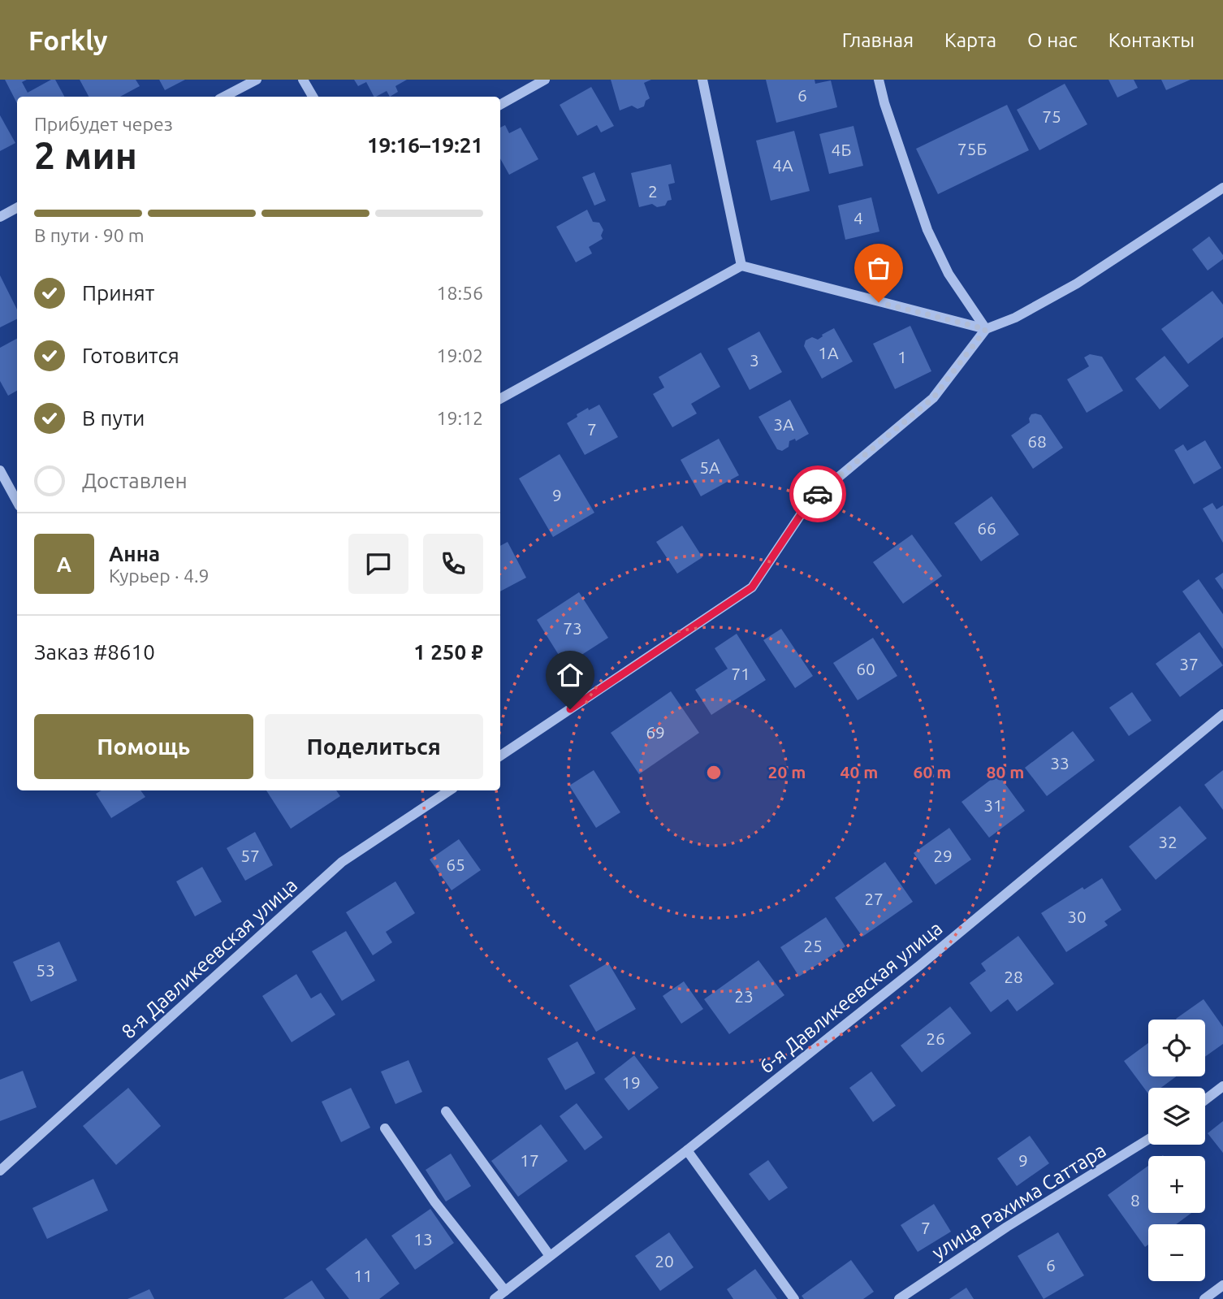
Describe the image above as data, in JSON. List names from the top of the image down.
{
  "streets": {
    "street": ["8-я Давликеевская улица", "6-я Давликеевская улица", "улица Рахима Саттара"]
  },
  "house_numbers": [
    "6",
    "75",
    "75Б",
    "4Б",
    "4А",
    "2",
    "4",
    "1А",
    "1",
    "3",
    "3А",
    "7",
    "68",
    "5А",
    "9",
    "66",
    "73",
    "37",
    "60",
    "71",
    "69",
    "33",
    "31",
    "32",
    "57",
    "29",
    "65",
    "27",
    "30",
    "25",
    "53",
    "28",
    "23",
    "26",
    "19",
    "17",
    "9",
    "8",
    "7",
    "13",
    "20",
    "6",
    "11"
  ],
  "page": {
    "header": "Forkly",
    "nav": [
      "Главная",
      "Карта",
      "О нас",
      "Контакты"
    ],
    "heading": ["2 мин", "Прибудет через", "19:16–19:21"],
    "panel": [
      "Анна",
      "Курьер · 4.9",
      "Заказ #8610",
      "1 250 ₽"
    ],
    "bar": "В пути · 90 m",
    "list": [
      ["Принят", "18:56"],
      ["Готовится", "19:02"],
      ["В пути", "19:12"],
      "Доставлен"
    ],
    "round": "А",
    "buttons": ["Помощь", "Поделиться"],
    "map_buttons": ["+", "−"]
  },
  "rings": [
    "20 m",
    "40 m",
    "60 m",
    "80 m"
  ]
}
